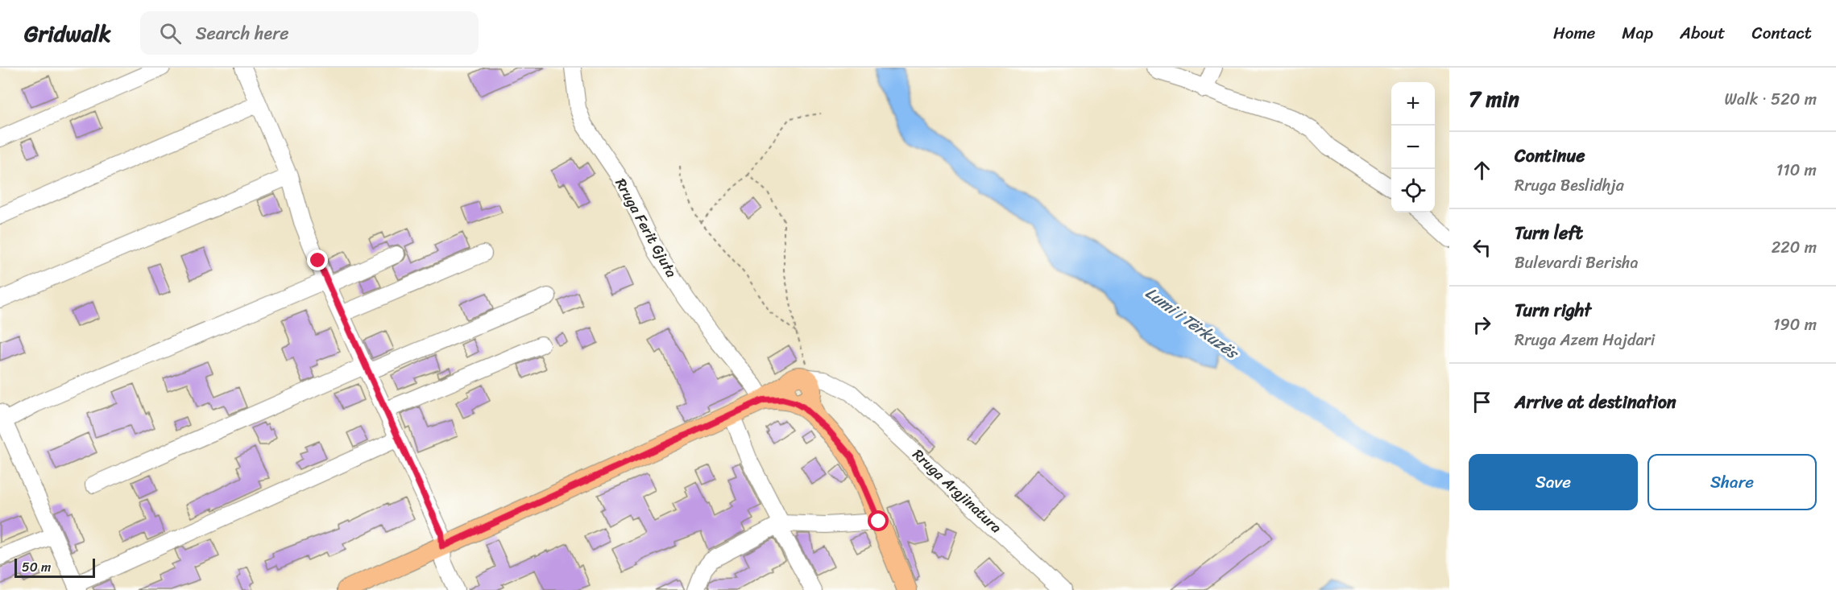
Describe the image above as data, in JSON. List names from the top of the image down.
{
  "streets": {
    "street": ["Rruga Ferit Gjuta", "Rruga Argjinatura"]
  },
  "water": ["Lumi i Tërkuzës"],
  "scale_bar": "50 m",
  "page": {
    "header": "Gridwalk",
    "search": "Search here",
    "nav": [
      "Home",
      "Map",
      "About",
      "Contact"
    ],
    "heading": ["7 min", "Walk · 520 m"],
    "map_buttons": ["+", "−"],
    "list": [
      ["Continue", "Rruga Beslidhja", "110 m"],
      ["Turn left", "Bulevardi Berisha", "220 m"],
      ["Turn right", "Rruga Azem Hajdari", "190 m"],
      "Arrive at destination"
    ],
    "buttons": ["Save", "Share"],
    "scale": "50 m"
  }
}
